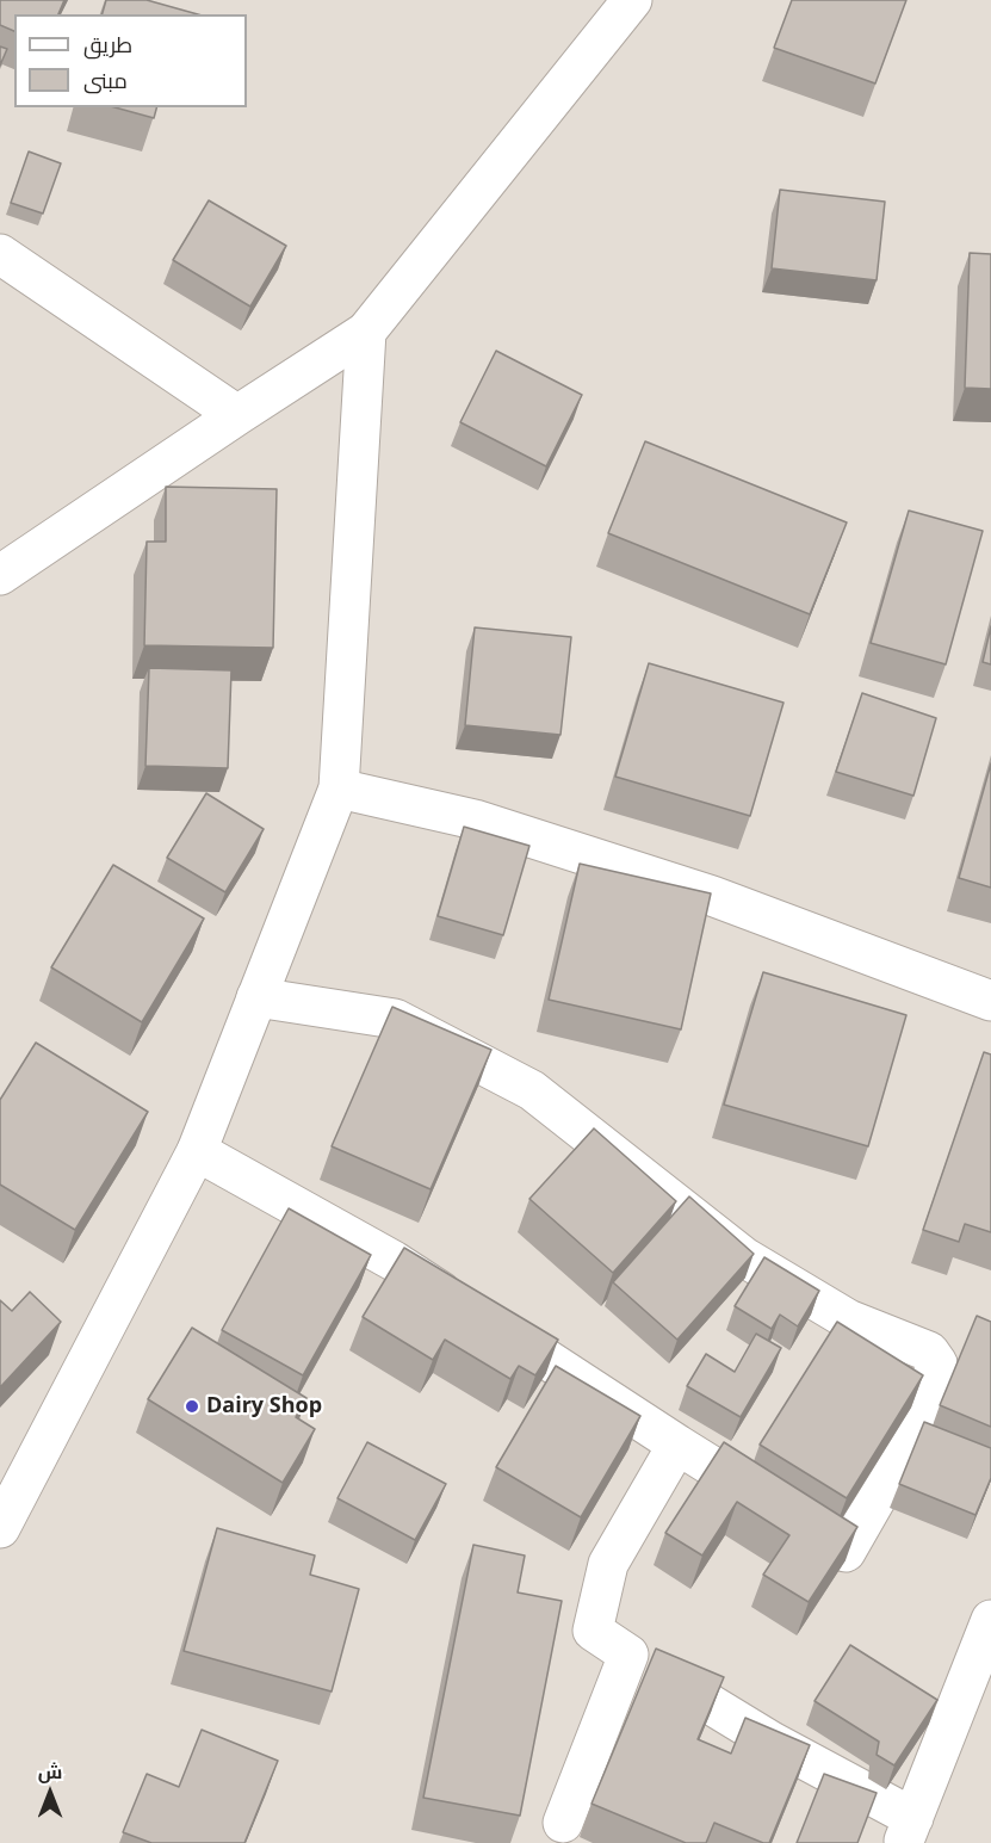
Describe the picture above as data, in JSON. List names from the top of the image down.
{
  "places": ["Dairy Shop"],
  "legend": ["طريق", "مبنى"],
  "north": "top"
}
